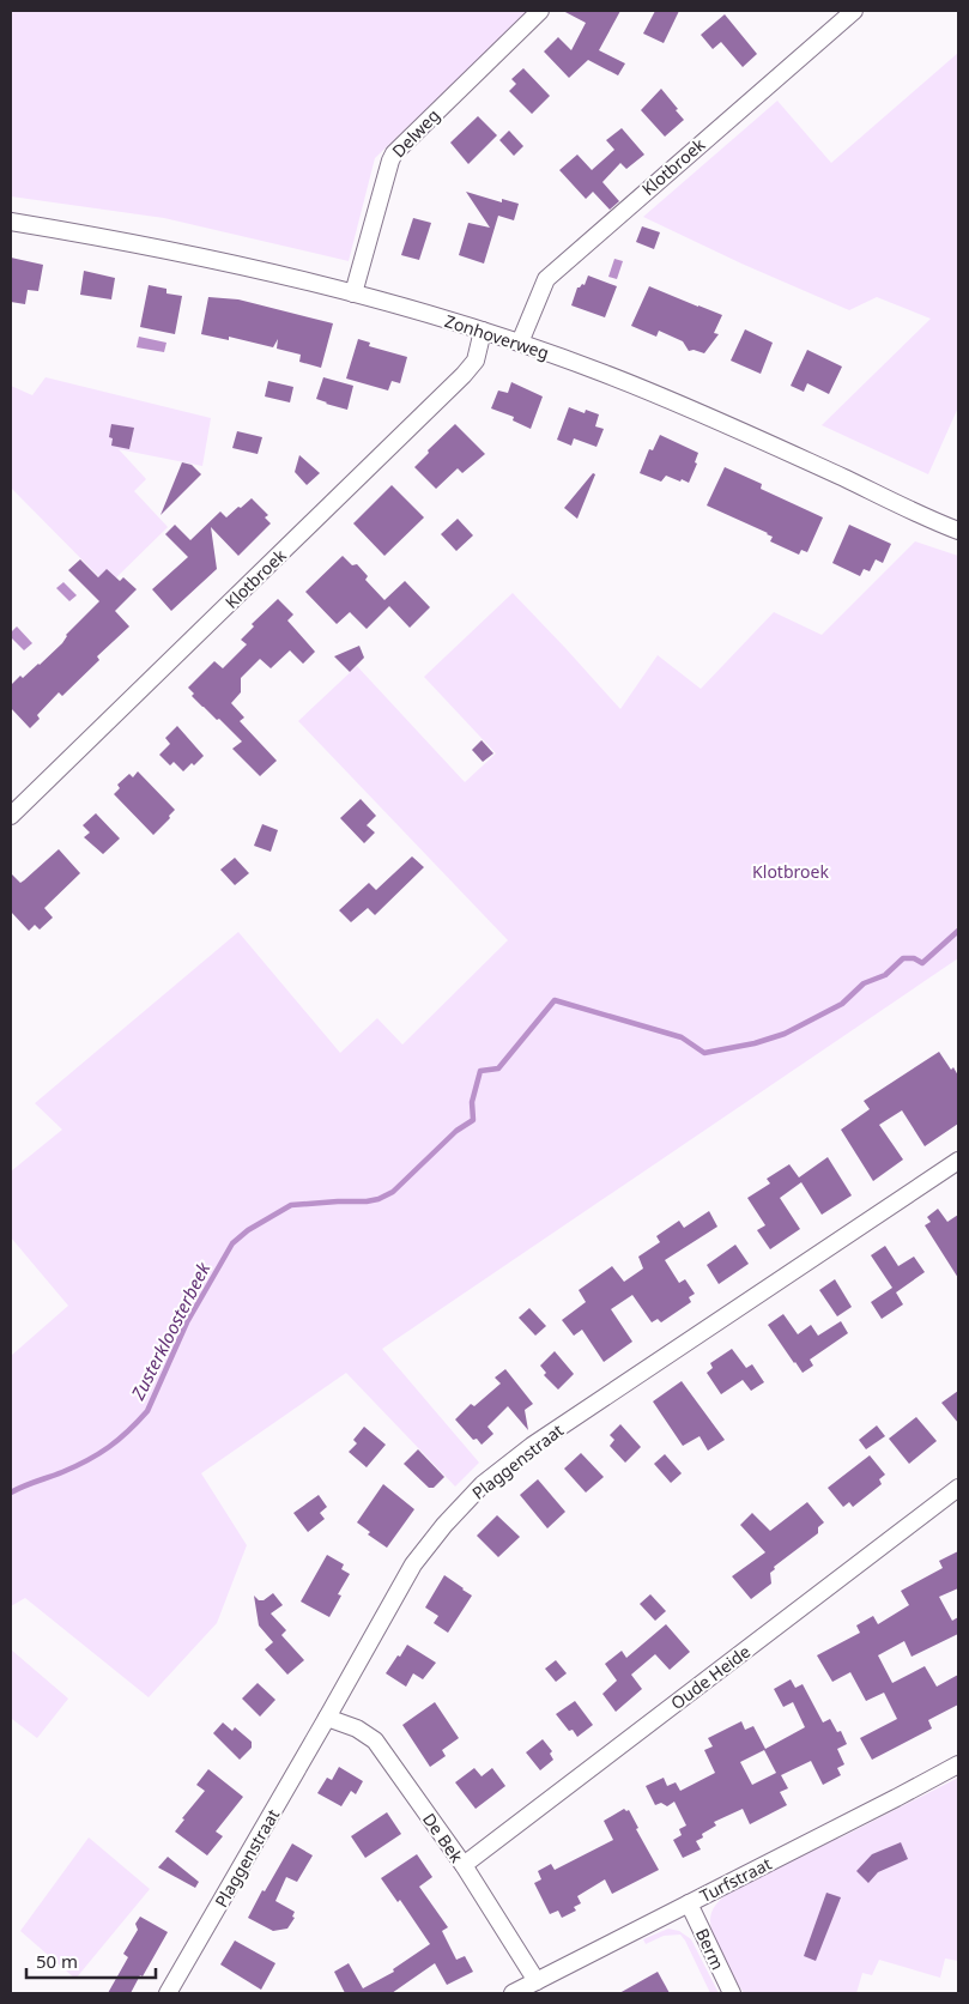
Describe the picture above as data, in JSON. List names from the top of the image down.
{
  "streets": {
    "street": [
      "Delweg",
      "Klotbroek",
      "Zonhoverweg",
      "Plaggenstraat",
      "Oude Heide",
      "De Bek",
      "Turfstraat",
      "Berm"
    ]
  },
  "crossings": [
    ["Delweg", "Zonhoverweg"],
    ["Klotbroek", "Zonhoverweg"],
    ["Plaggenstraat", "De Bek"],
    ["Oude Heide", "De Bek"],
    ["De Bek", "Turfstraat"],
    ["Turfstraat", "Berm"]
  ],
  "water": ["Zusterkloosterbeek"],
  "parks": ["Klotbroek"],
  "scale_bar": "50 m"
}
